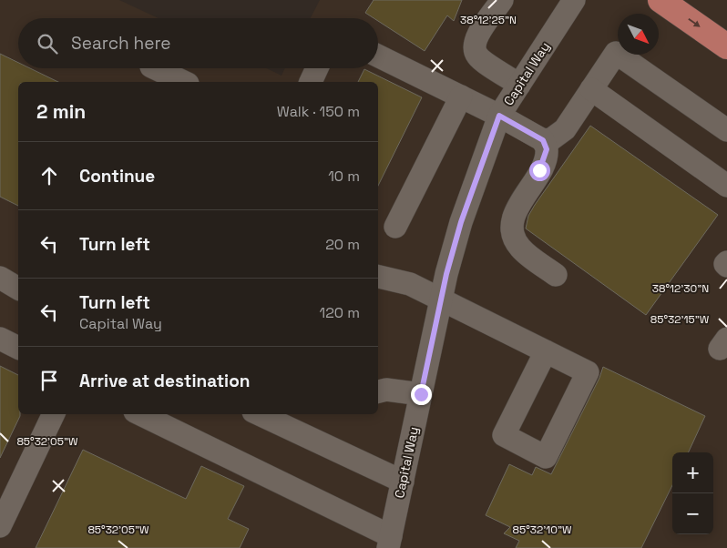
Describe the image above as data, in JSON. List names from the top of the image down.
{
  "streets": {
    "street": ["Capital Way"]
  },
  "north": "bottom right",
  "page": {
    "search": "Search here",
    "heading": ["2 min", "Walk · 150 m"],
    "list": [
      ["Continue", "10 m"],
      ["Turn left", "20 m"],
      ["Turn left", "Capital Way", "120 m"],
      "Arrive at destination"
    ],
    "map_buttons": ["+", "−"]
  },
  "coordinates": [
    "38°12'25\"N",
    "38°12'30\"N",
    "85°32'15\"W",
    "85°32'05\"W",
    "85°32'10\"W"
  ]
}
